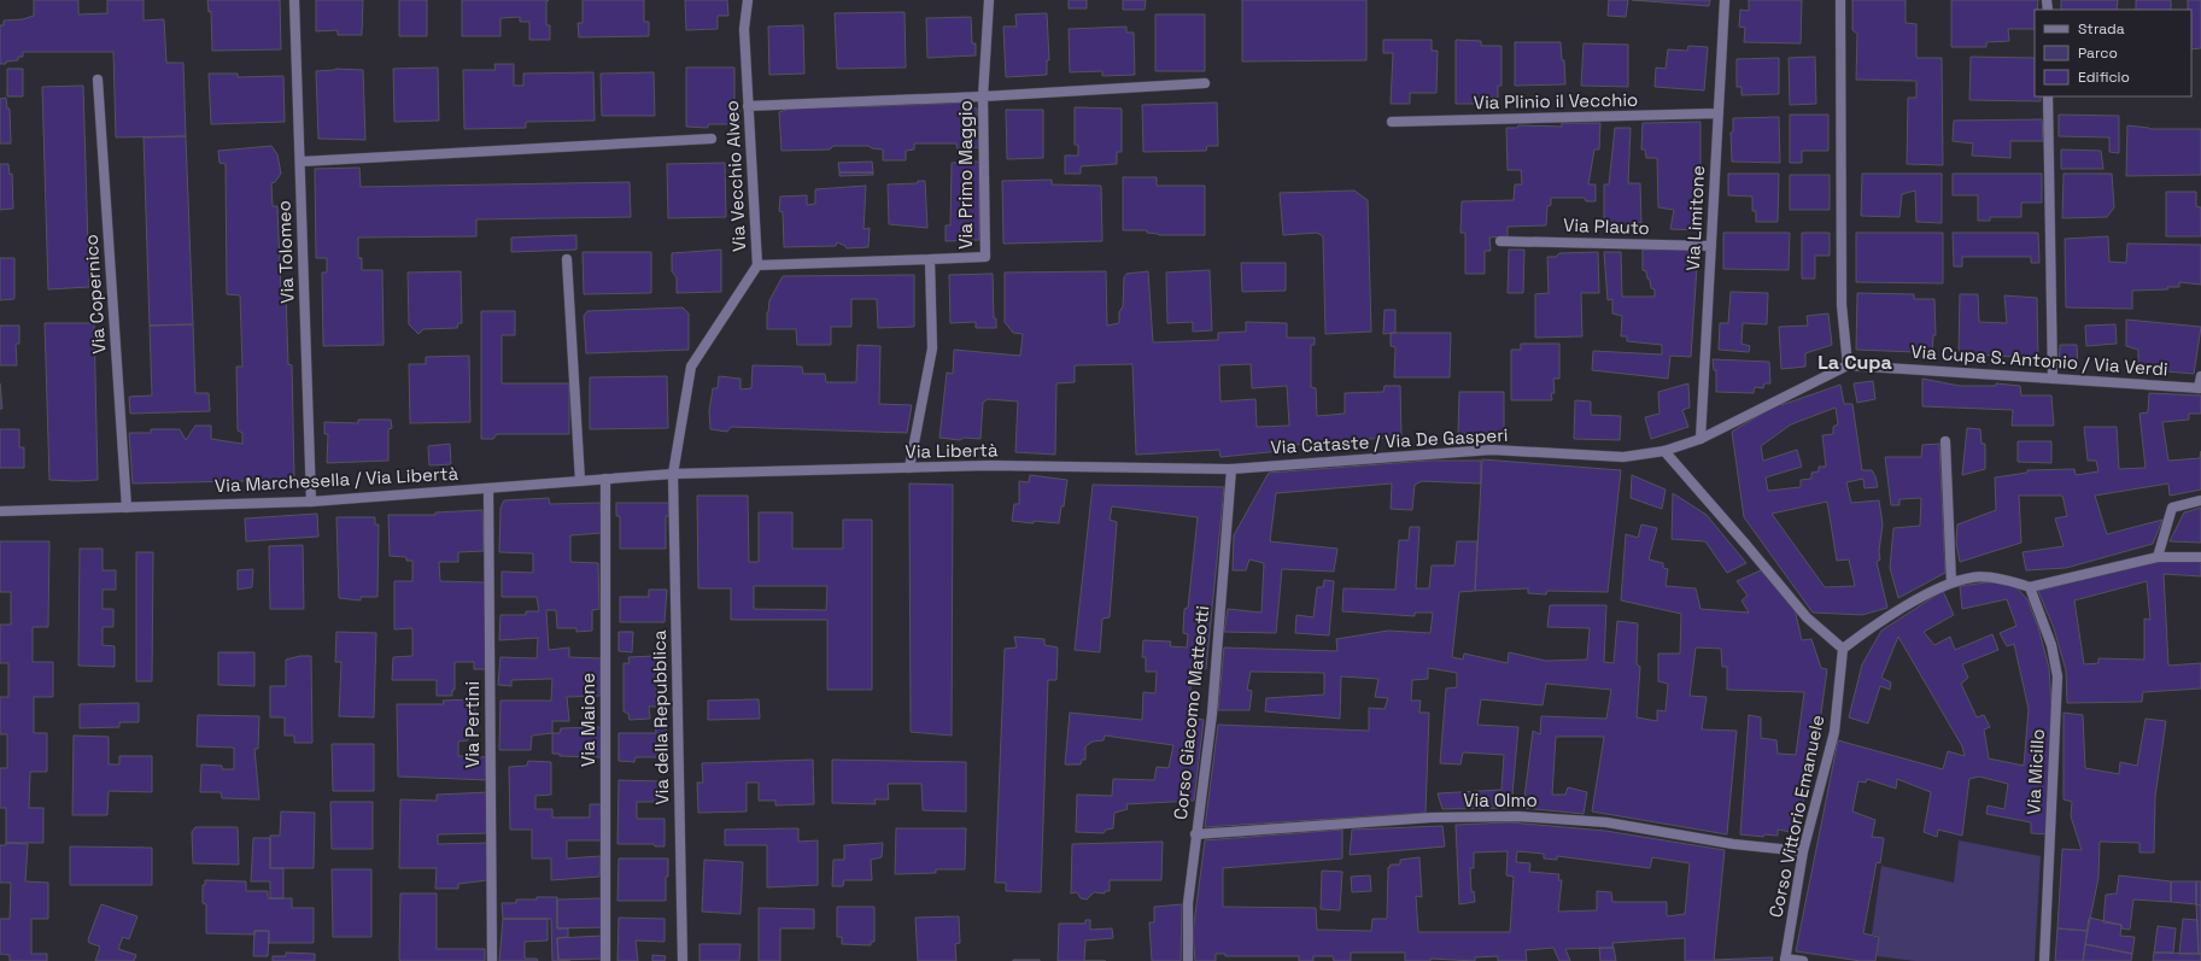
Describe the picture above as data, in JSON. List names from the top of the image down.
{
  "streets": {
    "street": [
      "Via Plinio il Vecchio",
      "Via Primo Maggio",
      "Via Vecchio Alveo",
      "Via Limitone",
      "Via Plauto",
      "Via Tolomeo",
      "Via Copernico",
      "Via Cupa S. Antonio / Via Verdi",
      "Via Cataste / Via De Gasperi",
      "Via Libertà",
      "Via Marchesella / Via Libertà",
      "Corso Giacomo Matteotti",
      "Via della Repubblica",
      "Via Maione",
      "Via Pertini",
      "Via Micillo",
      "Via Olmo",
      "Corso Vittorio Emanuele"
    ]
  },
  "crossings": [
    ["Via Plinio il Vecchio", "Via Limitone"],
    ["Via Primo Maggio", "Via Libertà"],
    ["Via Vecchio Alveo", "Via Libertà"],
    ["Via Vecchio Alveo", "Via Marchesella / Via Libertà"],
    ["Via Vecchio Alveo", "Via della Repubblica"],
    ["Via Limitone", "Via Plauto"],
    ["Via Limitone", "Via Cupa S. Antonio / Via Verdi"],
    ["Via Tolomeo", "Via Marchesella / Via Libertà"],
    ["Via Copernico", "Via Marchesella / Via Libertà"],
    ["Via Cupa S. Antonio / Via Verdi", "Via Cataste / Via De Gasperi"],
    ["Via Cataste / Via De Gasperi", "Via Libertà"],
    ["Via Cataste / Via De Gasperi", "Corso Giacomo Matteotti"],
    ["Via Libertà", "Via Marchesella / Via Libertà"],
    ["Via Libertà", "Corso Giacomo Matteotti"],
    ["Via Libertà", "Via della Repubblica"],
    ["Via Marchesella / Via Libertà", "Via della Repubblica"],
    ["Via Marchesella / Via Libertà", "Via Maione"],
    ["Via Marchesella / Via Libertà", "Via Pertini"],
    ["Corso Giacomo Matteotti", "Via Olmo"],
    ["Via Olmo", "Corso Vittorio Emanuele"]
  ],
  "districts": ["La Cupa"],
  "legend": ["Strada", "Parco", "Edificio"]
}
